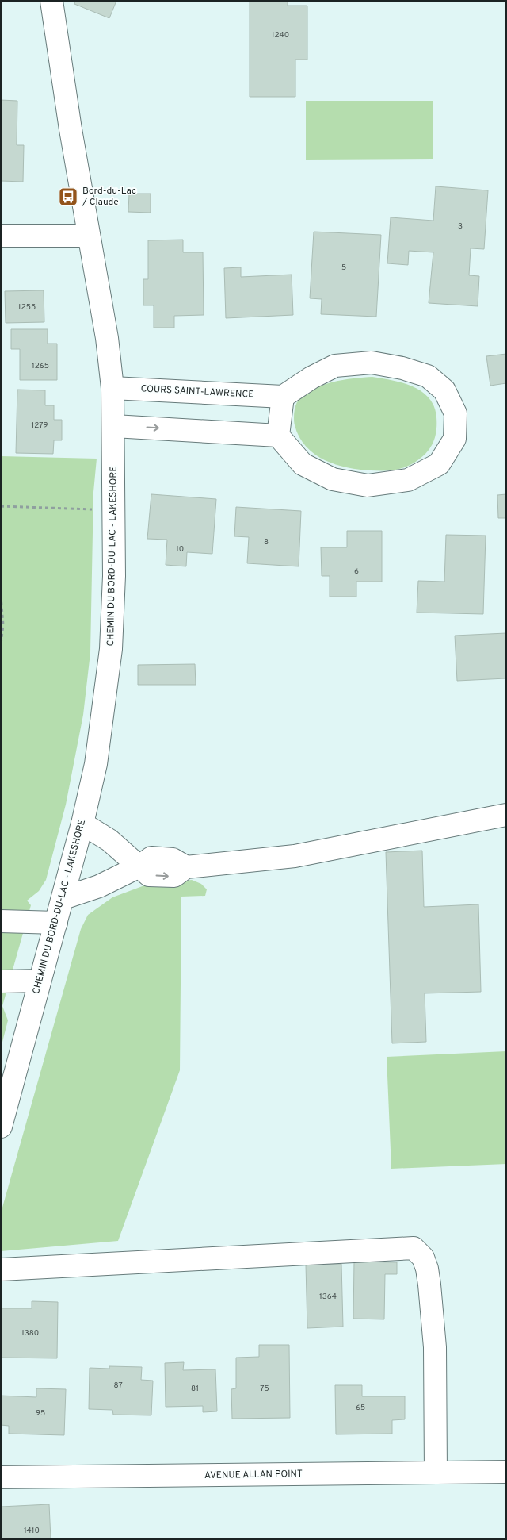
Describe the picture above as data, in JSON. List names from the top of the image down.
{
  "streets": {
    "street": ["COURS SAINT-LAWRENCE", "CHEMIN DU BORD-DU-LAC - LAKESHORE", "AVENUE ALLAN POINT"]
  },
  "crossings": [
    ["COURS SAINT-LAWRENCE", "CHEMIN DU BORD-DU-LAC - LAKESHORE"]
  ],
  "places": {
    "bus stop": ["Bord-du-Lac / Claude"]
  },
  "house_numbers": [
    "1240",
    "3",
    "5",
    "1255",
    "1265",
    "1279",
    "8",
    "10",
    "6",
    "1364",
    "1380",
    "87",
    "81",
    "75",
    "65",
    "95",
    "1410"
  ]
}
